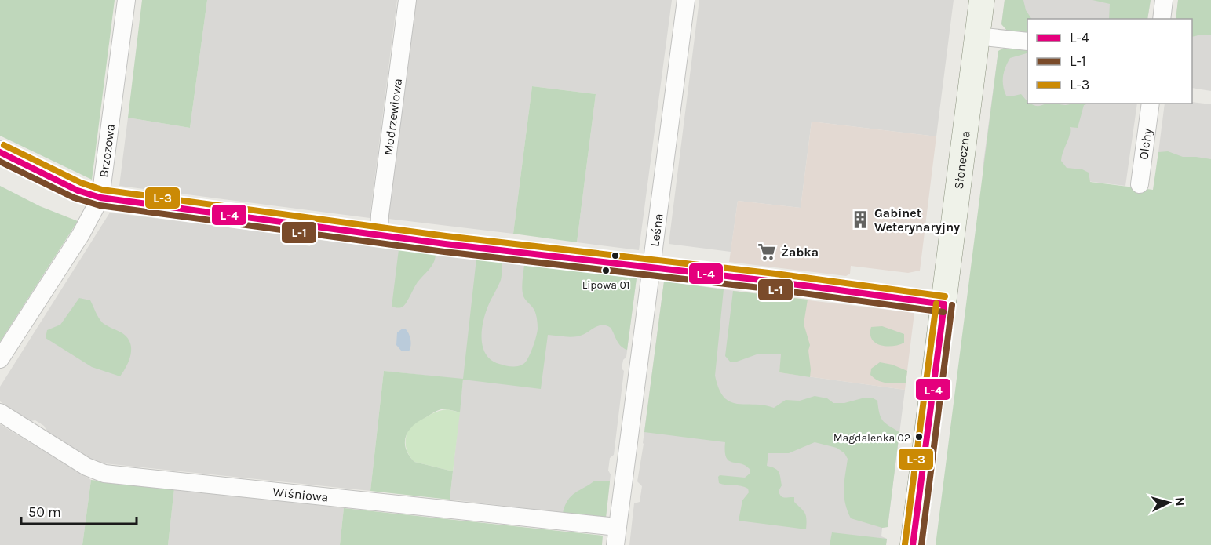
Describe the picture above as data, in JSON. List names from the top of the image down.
{
  "streets": {
    "main road": ["Słoneczna"],
    "street": [
      "Modrzewiowa",
      "Olchy",
      "Brzozowa",
      "Leśna",
      "Wiśniowa"
    ]
  },
  "crossings": [
    ["Leśna", "Wiśniowa"]
  ],
  "places": {
    "building": ["Gabinet Weterynaryjny"],
    "supermarket": ["Żabka"],
    "other": ["Lipowa 01", "Magdalenka 02"]
  },
  "lines": ["transit line L-3", "transit line L-4", "transit line L-1"],
  "legend": ["L-4", "L-1", "L-3"],
  "scale_bar": "50 m",
  "north": "right"
}
